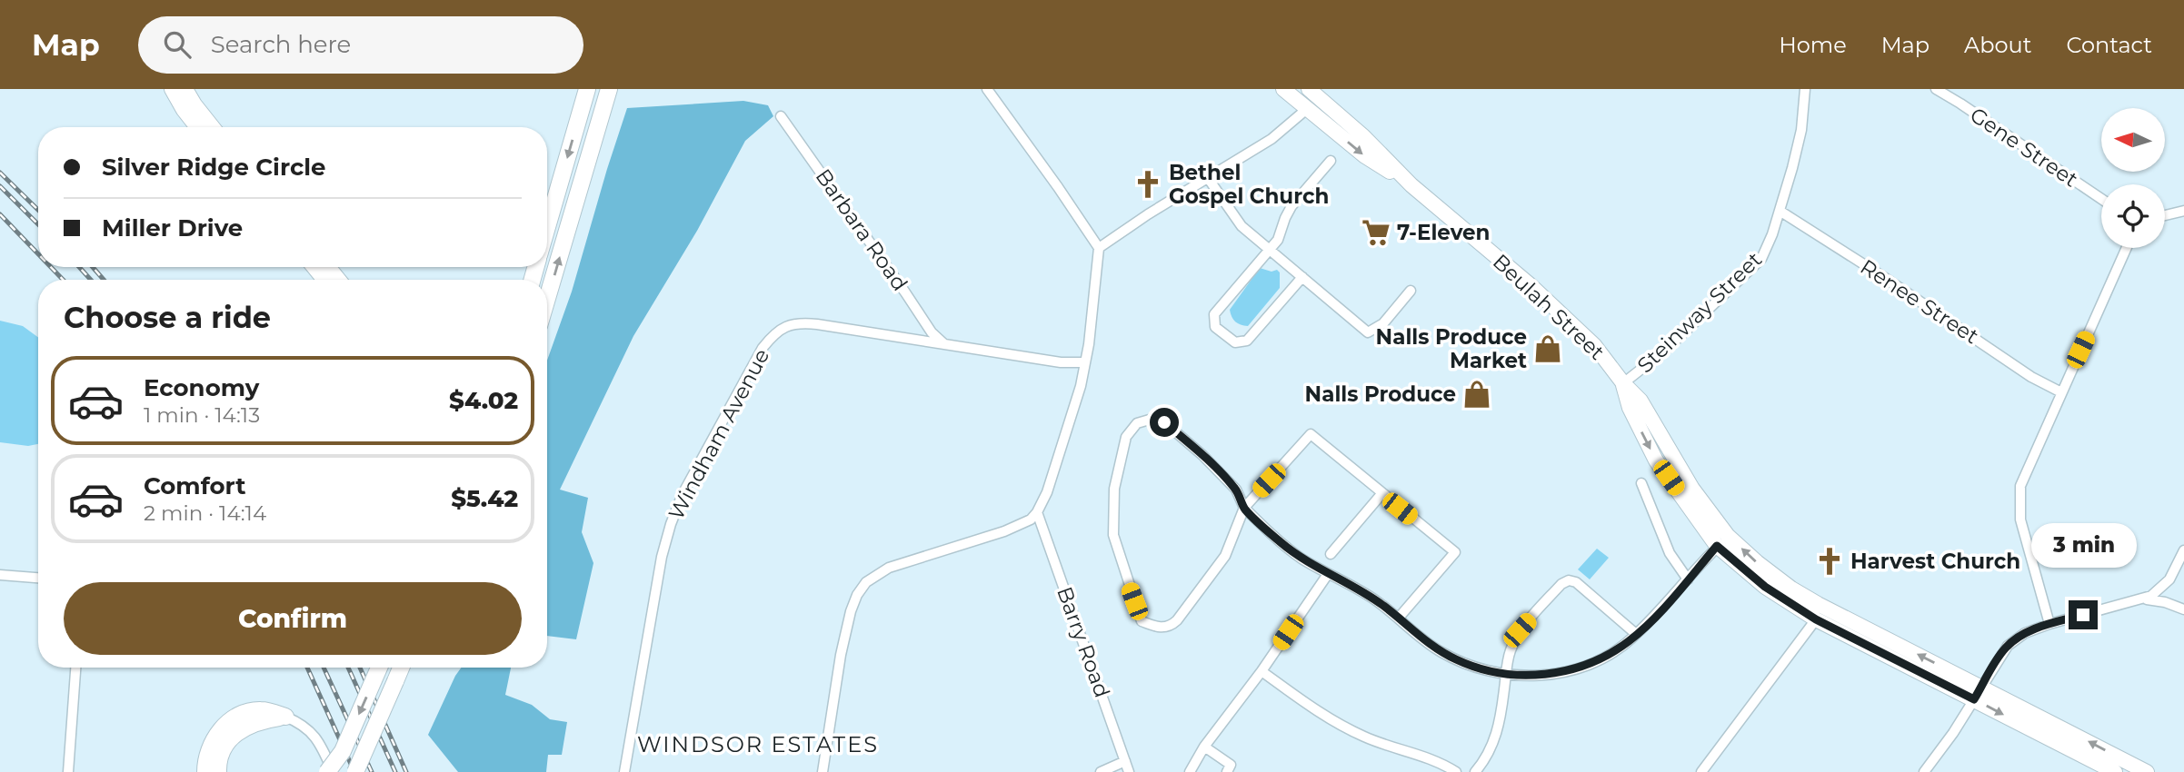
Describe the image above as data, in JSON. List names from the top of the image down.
{
  "streets": {
    "main road": ["Beulah Street"],
    "street": [
      "Gene Street",
      "Barbara Road",
      "Renee Street",
      "Steinway Street",
      "Windham Avenue",
      "Barry Road"
    ]
  },
  "crossings": [
    ["Barbara Road", "Windham Avenue"],
    ["Renee Street", "Steinway Street"],
    ["Beulah Street", "Steinway Street"]
  ],
  "districts": ["WINDSOR ESTATES"],
  "places": {
    "church": ["Bethel Gospel Church", "Harvest Church"],
    "supermarket": ["7-Eleven"],
    "shop": ["Nalls Produce Market", "Nalls Produce"]
  },
  "north": "left",
  "page": {
    "header": "Map",
    "search": "Search here",
    "nav": [
      "Home",
      "Map",
      "About",
      "Contact"
    ],
    "banner": ["Silver Ridge Circle", "Miller Drive"],
    "heading": "Choose a ride",
    "list": [
      {
        "name": "Economy",
        "note": "1 min · 14:13",
        "value": "$4.02"
      },
      {
        "name": "Comfort",
        "note": "2 min · 14:14",
        "value": "$5.42"
      }
    ],
    "bubble": "3 min",
    "buttons": "Confirm"
  }
}
